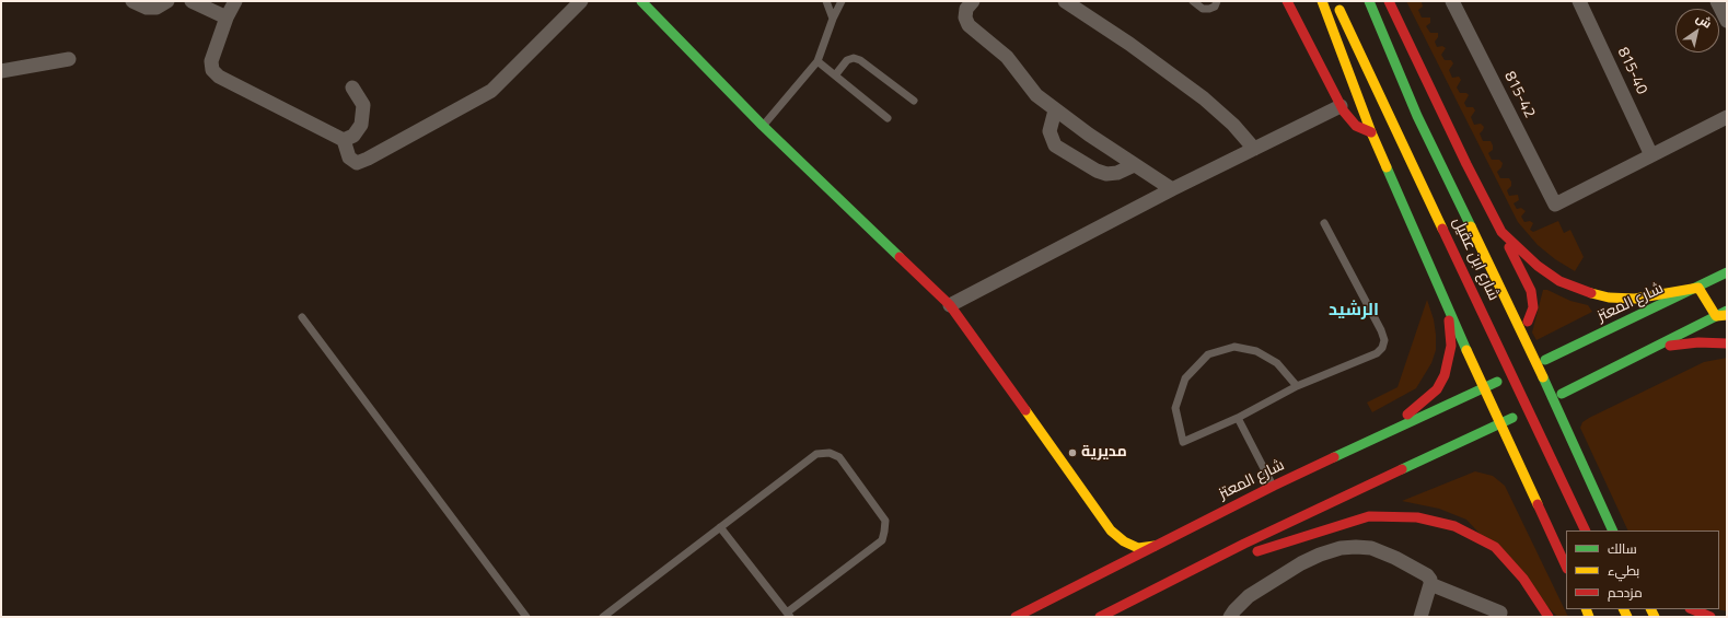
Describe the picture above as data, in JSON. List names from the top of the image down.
{
  "streets": {
    "main road": ["شارع ابن عقيل", "شارع المعتز"],
    "street": ["815-40", "815-42"]
  },
  "crossings": [
    ["815-40", "815-42"]
  ],
  "districts": ["الرشيد"],
  "places": ["مديرية"],
  "legend": ["سالك", "بطيء", "مزدحم"],
  "north": "top right"
}
